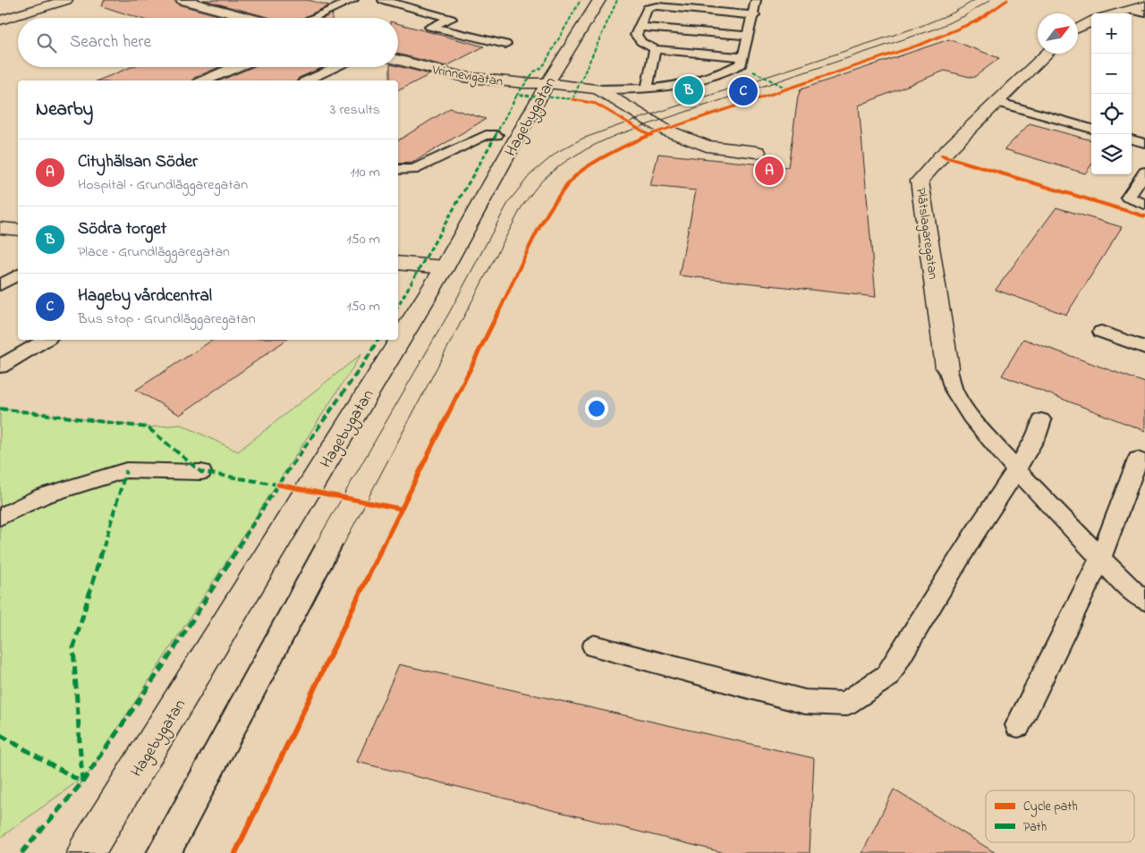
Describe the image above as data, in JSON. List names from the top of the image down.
{
  "streets": {
    "street": ["Vrinnevigatan", "Hagebygatan", "Plåtslagaregatan"]
  },
  "crossings": [
    ["Vrinnevigatan", "Hagebygatan"]
  ],
  "legend": ["Cycle path", "Path"],
  "north": "top right",
  "page": {
    "map_buttons": ["+", "−"],
    "search": "Search here",
    "pins": ["B", "C", "A"],
    "heading": ["Nearby", "3 results"],
    "list": [
      {
        "mark": "A",
        "name": "Cityhälsan Söder",
        "note": "Hospital · Grundläggaregatan",
        "value": "110 m"
      },
      {
        "mark": "B",
        "name": "Södra torget",
        "note": "Place · Grundläggaregatan",
        "value": "150 m"
      },
      {
        "mark": "C",
        "name": "Hageby vårdcentral",
        "note": "Bus stop · Grundläggaregatan",
        "value": "150 m"
      }
    ]
  }
}
